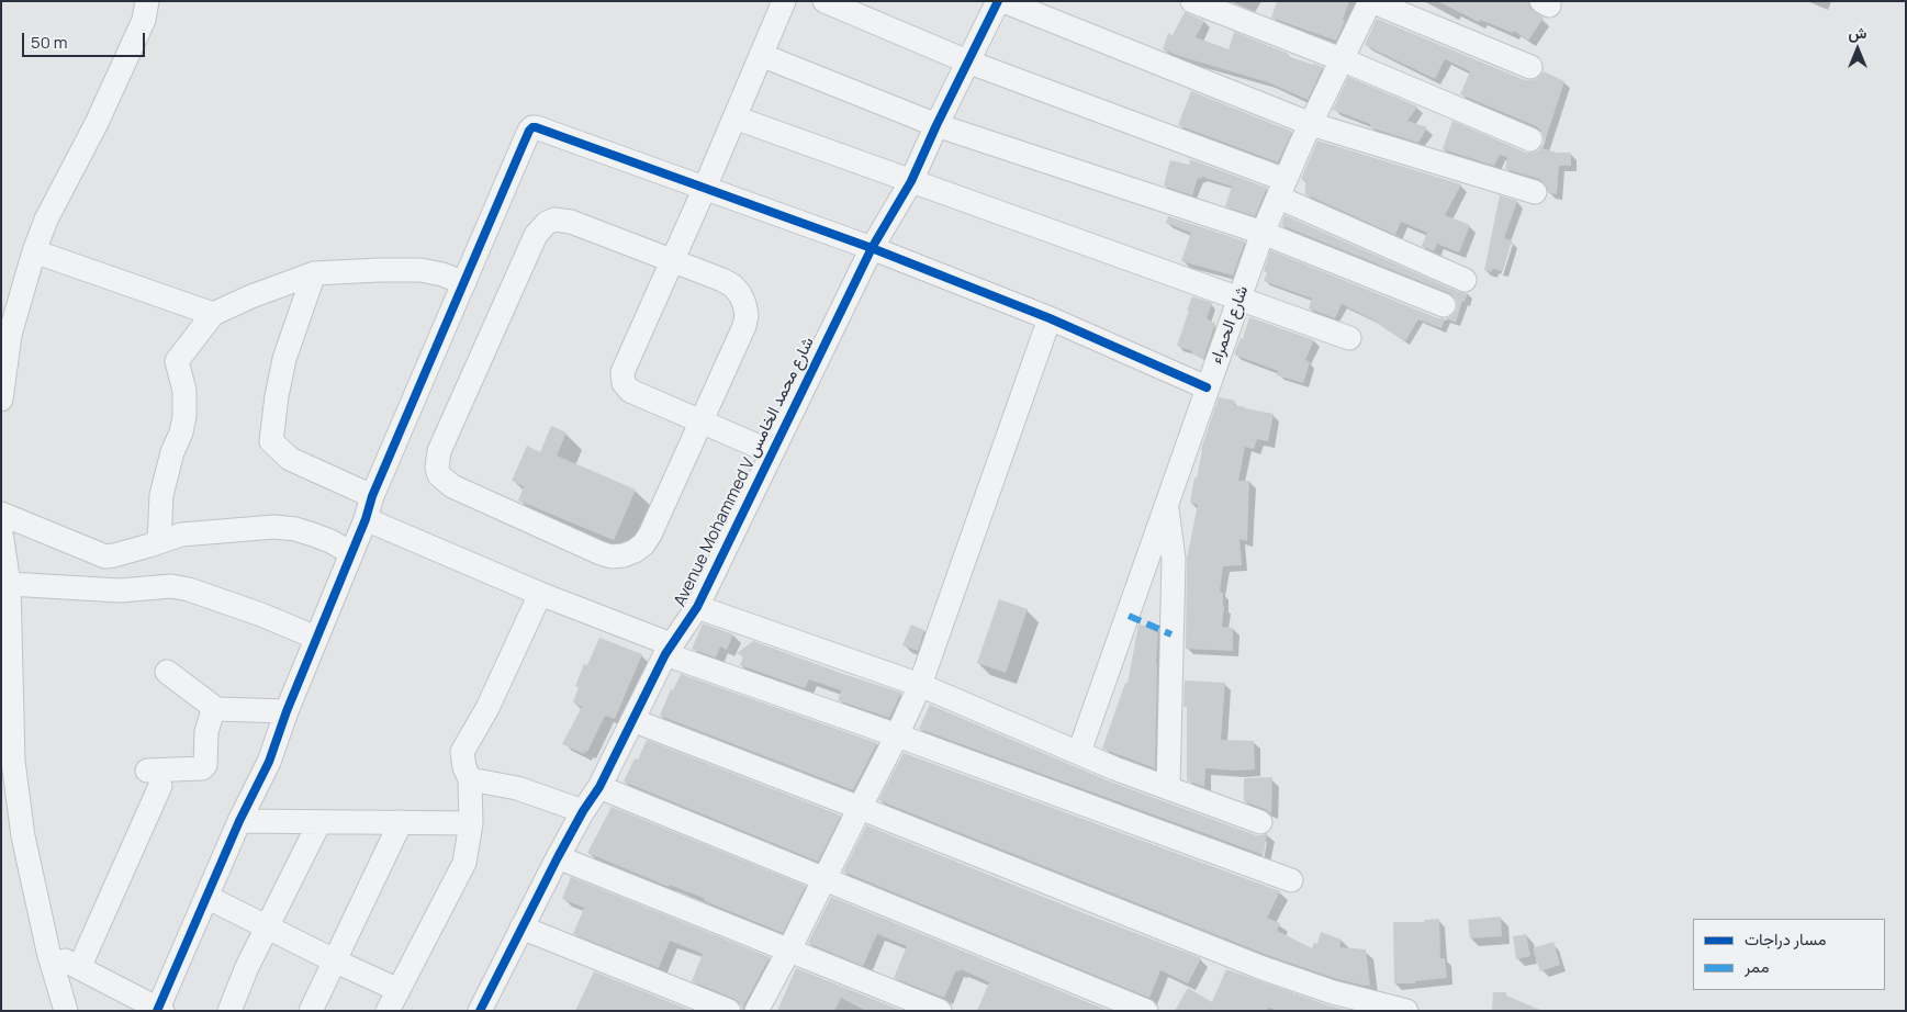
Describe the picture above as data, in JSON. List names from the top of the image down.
{
  "streets": {
    "street": ["شارع الحمراء", "Avenue Mohammed V شارع محمد الخامس"]
  },
  "legend": ["مسار دراجات", "ممر"],
  "scale_bar": "50 m",
  "north": "top"
}
